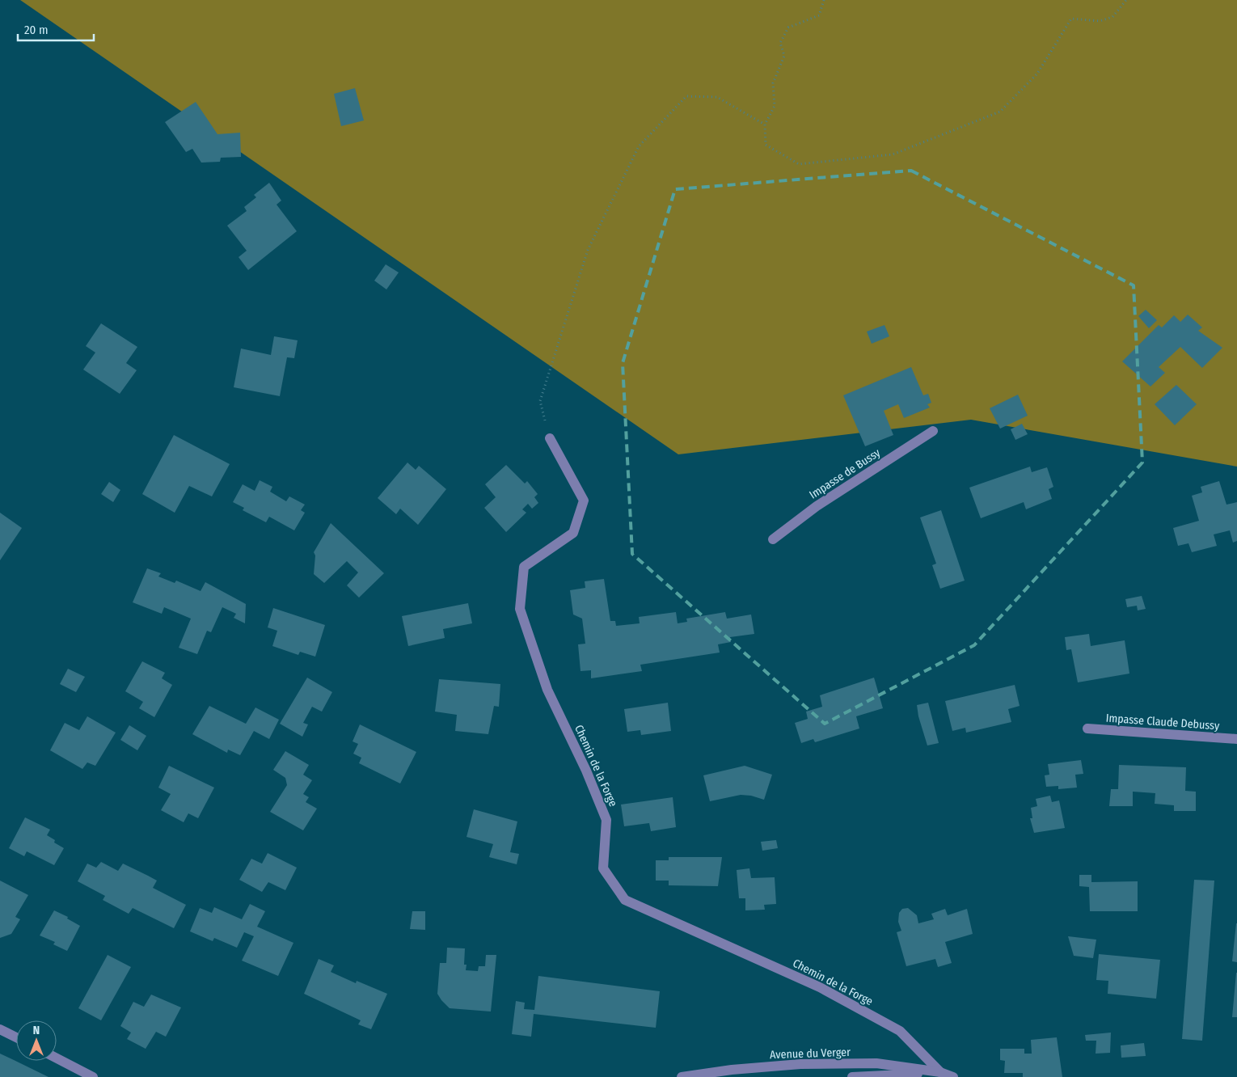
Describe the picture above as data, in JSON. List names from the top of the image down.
{
  "streets": {
    "street": [
      "Impasse de Bussy",
      "Impasse Claude Debussy",
      "Chemin de la Forge",
      "Avenue du Verger"
    ]
  },
  "crossings": [
    ["Chemin de la Forge", "Avenue du Verger"]
  ],
  "scale_bar": "20 m",
  "north": "top"
}
